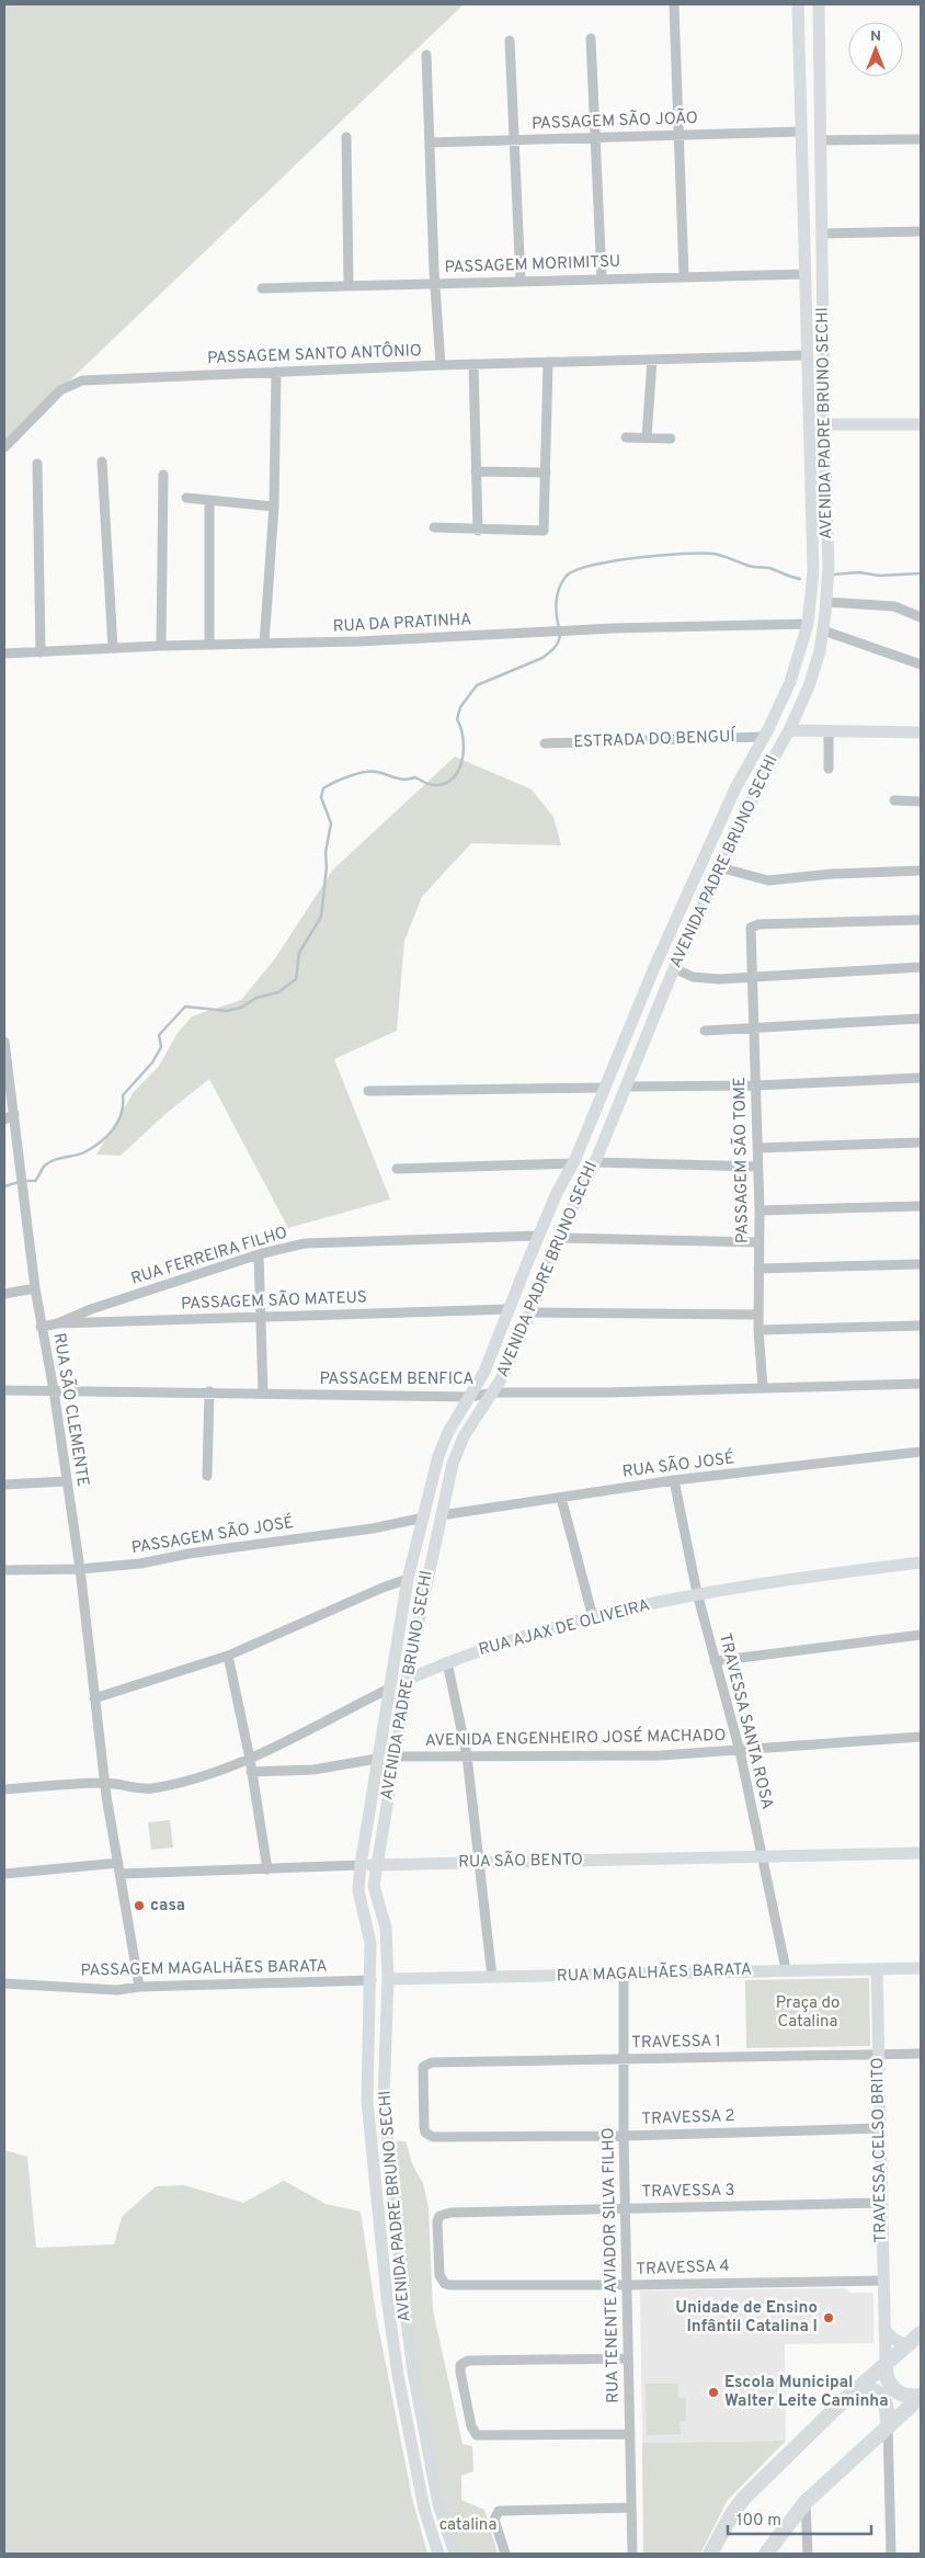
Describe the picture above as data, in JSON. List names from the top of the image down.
{
  "streets": {
    "main road": [
      "AVENIDA PADRE BRUNO SECHI",
      "RUA AJAX DE OLIVEIRA",
      "RUA SÃO BENTO",
      "RUA MAGALHÃES BARATA",
      "TRAVESSA CELSO BRITO"
    ],
    "street": [
      "PASSAGEM SÃO JOÃO",
      "PASSAGEM MORIMITSU",
      "PASSAGEM SANTO ANTÔNIO",
      "RUA DA PRATINHA",
      "ESTRADA DO BENGUÍ",
      "PASSAGEM SÃO TOME",
      "RUA FERREIRA FILHO",
      "PASSAGEM SÃO MATEUS",
      "PASSAGEM BENFICA",
      "RUA SÃO CLEMENTE",
      "RUA SÃO JOSÉ",
      "PASSAGEM SÃO JOSÉ",
      "TRAVESSA SANTA ROSA",
      "AVENIDA ENGENHEIRO JOSÉ MACHADO",
      "PASSAGEM MAGALHÃES BARATA",
      "TRAVESSA 1",
      "TRAVESSA 2",
      "TRAVESSA 3",
      "RUA TENENTE AVIADOR SILVA FILHO",
      "TRAVESSA 4"
    ]
  },
  "crossings": [
    ["PASSAGEM SÃO JOÃO", "AVENIDA PADRE BRUNO SECHI"],
    ["PASSAGEM MORIMITSU", "AVENIDA PADRE BRUNO SECHI"],
    ["PASSAGEM SANTO ANTÔNIO", "AVENIDA PADRE BRUNO SECHI"],
    ["AVENIDA PADRE BRUNO SECHI", "RUA DA PRATINHA"],
    ["AVENIDA PADRE BRUNO SECHI", "ESTRADA DO BENGUÍ"],
    ["AVENIDA PADRE BRUNO SECHI", "RUA FERREIRA FILHO"],
    ["AVENIDA PADRE BRUNO SECHI", "PASSAGEM SÃO MATEUS"],
    ["AVENIDA PADRE BRUNO SECHI", "PASSAGEM BENFICA"],
    ["AVENIDA PADRE BRUNO SECHI", "RUA SÃO JOSÉ"],
    ["AVENIDA PADRE BRUNO SECHI", "PASSAGEM SÃO JOSÉ"],
    ["AVENIDA PADRE BRUNO SECHI", "RUA AJAX DE OLIVEIRA"],
    ["AVENIDA PADRE BRUNO SECHI", "AVENIDA ENGENHEIRO JOSÉ MACHADO"],
    ["AVENIDA PADRE BRUNO SECHI", "RUA SÃO BENTO"],
    ["AVENIDA PADRE BRUNO SECHI", "PASSAGEM MAGALHÃES BARATA"],
    ["AVENIDA PADRE BRUNO SECHI", "RUA MAGALHÃES BARATA"],
    ["PASSAGEM SÃO TOME", "PASSAGEM BENFICA"],
    ["RUA FERREIRA FILHO", "PASSAGEM SÃO MATEUS"],
    ["PASSAGEM SÃO MATEUS", "RUA SÃO CLEMENTE"],
    ["PASSAGEM BENFICA", "RUA SÃO CLEMENTE"],
    ["RUA SÃO CLEMENTE", "PASSAGEM SÃO JOSÉ"],
    ["RUA SÃO CLEMENTE", "RUA AJAX DE OLIVEIRA"],
    ["RUA SÃO CLEMENTE", "RUA SÃO BENTO"],
    ["RUA SÃO CLEMENTE", "PASSAGEM MAGALHÃES BARATA"],
    ["RUA SÃO JOSÉ", "TRAVESSA SANTA ROSA"],
    ["RUA AJAX DE OLIVEIRA", "TRAVESSA SANTA ROSA"],
    ["TRAVESSA SANTA ROSA", "AVENIDA ENGENHEIRO JOSÉ MACHADO"],
    ["TRAVESSA SANTA ROSA", "RUA SÃO BENTO"],
    ["TRAVESSA SANTA ROSA", "RUA MAGALHÃES BARATA"],
    ["RUA MAGALHÃES BARATA", "TRAVESSA CELSO BRITO"],
    ["RUA MAGALHÃES BARATA", "RUA TENENTE AVIADOR SILVA FILHO"],
    ["TRAVESSA 1", "TRAVESSA 2"],
    ["TRAVESSA 1", "TRAVESSA CELSO BRITO"],
    ["TRAVESSA 1", "RUA TENENTE AVIADOR SILVA FILHO"],
    ["TRAVESSA 2", "TRAVESSA CELSO BRITO"],
    ["TRAVESSA 2", "RUA TENENTE AVIADOR SILVA FILHO"],
    ["TRAVESSA CELSO BRITO", "TRAVESSA 3"],
    ["TRAVESSA CELSO BRITO", "TRAVESSA 4"],
    ["TRAVESSA 3", "RUA TENENTE AVIADOR SILVA FILHO"],
    ["TRAVESSA 3", "TRAVESSA 4"],
    ["RUA TENENTE AVIADOR SILVA FILHO", "TRAVESSA 4"]
  ],
  "parks": ["Praça do Catalina", "catalina"],
  "places": ["casa", "Unidade de Ensino Infântil Catalina I", "Escola Municipal Walter Leite Caminha"],
  "scale_bar": "100 m",
  "north": "top"
}
